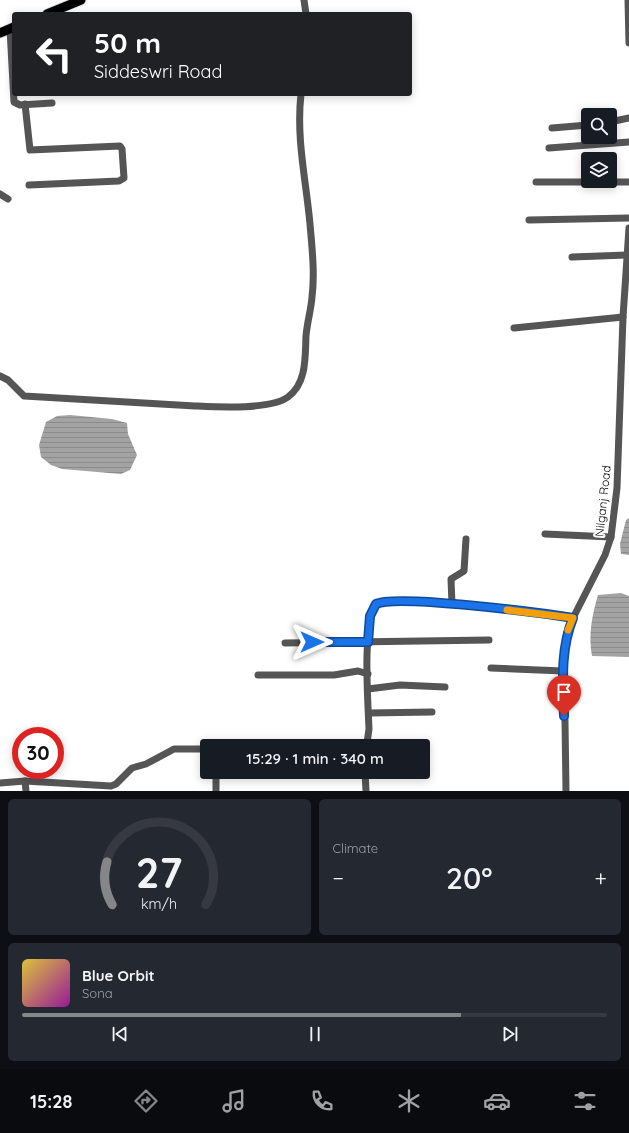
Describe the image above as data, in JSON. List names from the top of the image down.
{
  "streets": {
    "street": ["Nilganj Road"]
  },
  "page": {
    "turn": ["50 m", "Siddeswri Road"],
    "limit": "30",
    "trip": "15:29 · 1 min · 340 m",
    "tile": "Climate",
    "heat": ["−", "20°", "+"],
    "song": ["Blue Orbit", "Sona"],
    "tabs": "15:28",
    "gauge": ["27", "km/h"]
  }
}
